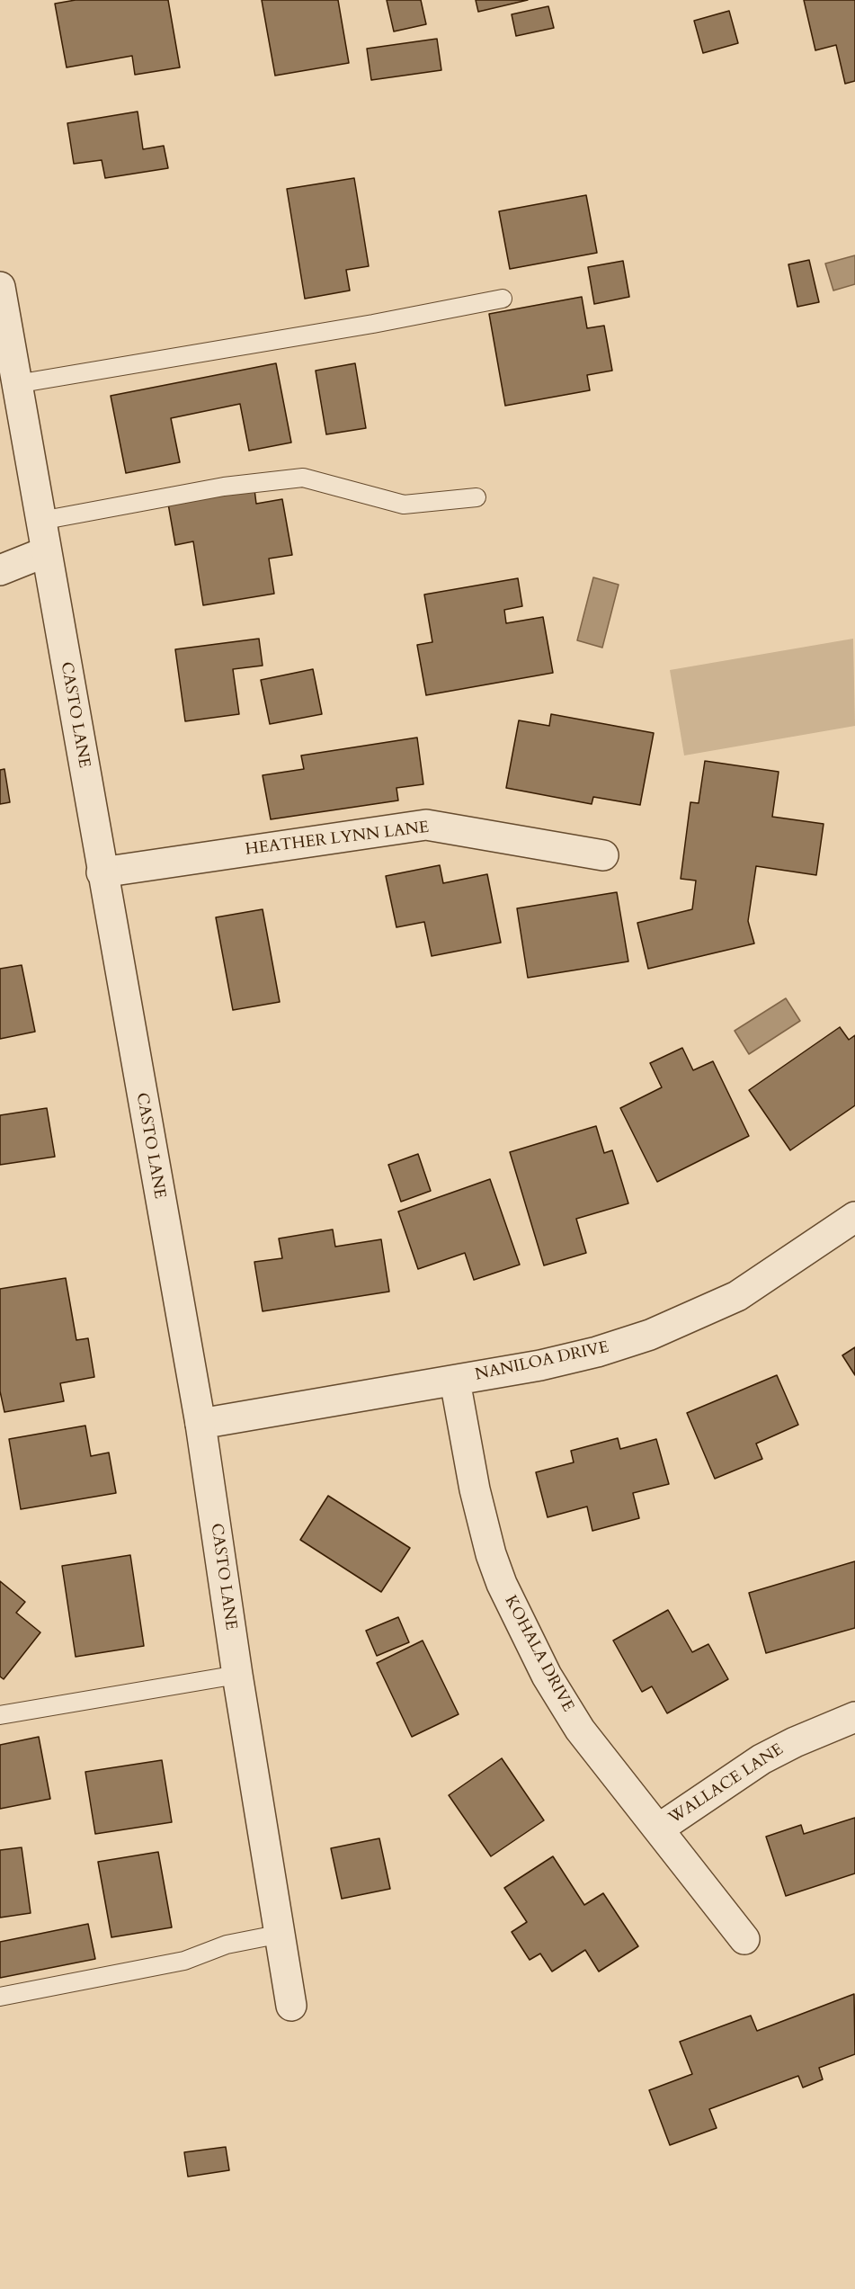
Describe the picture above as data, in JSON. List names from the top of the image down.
{
  "streets": {
    "street": [
      "CASTO LANE",
      "HEATHER LYNN LANE",
      "NANILOA DRIVE",
      "KOHALA DRIVE",
      "WALLACE LANE"
    ]
  },
  "crossings": [
    ["CASTO LANE", "HEATHER LYNN LANE"],
    ["CASTO LANE", "NANILOA DRIVE"],
    ["NANILOA DRIVE", "KOHALA DRIVE"],
    ["KOHALA DRIVE", "WALLACE LANE"]
  ]
}
